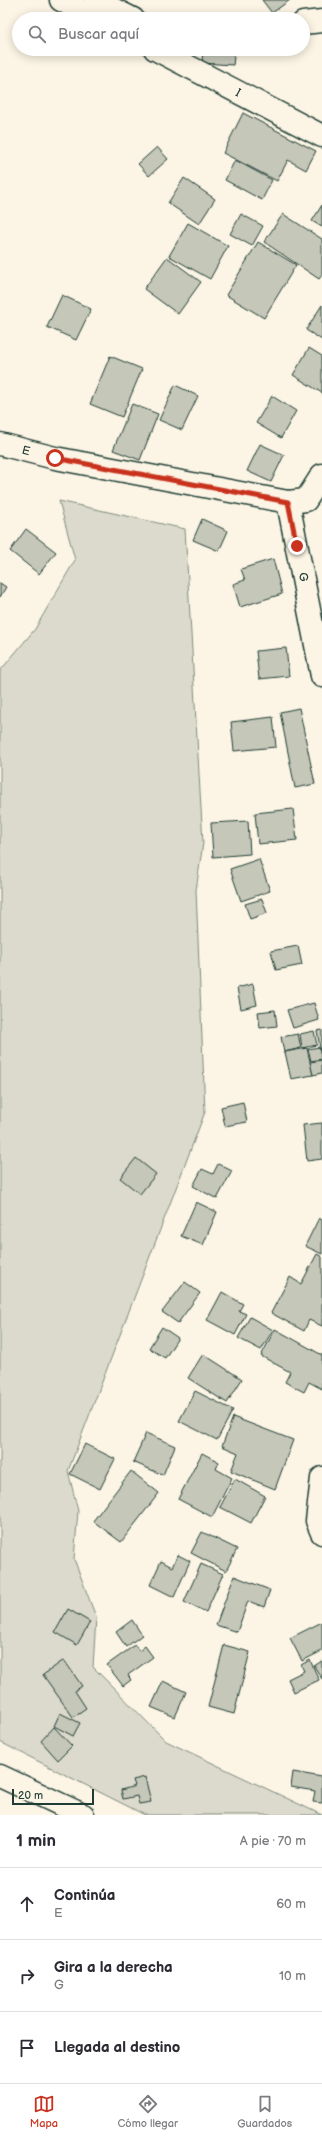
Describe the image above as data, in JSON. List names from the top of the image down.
{
  "streets": {
    "street": ["I", "E", "G"]
  },
  "crossings": [
    ["E", "G"]
  ],
  "scale_bar": "20 m",
  "page": {
    "search": "Buscar aquí",
    "scale": "20 m",
    "heading": ["1 min", "A pie · 70 m"],
    "list": [
      ["Continúa", "E", "60 m"],
      ["Gira a la derecha", "G", "10 m"],
      "Llegada al destino"
    ],
    "nav": ["Mapa", "Cómo llegar", "Guardados"]
  }
}
